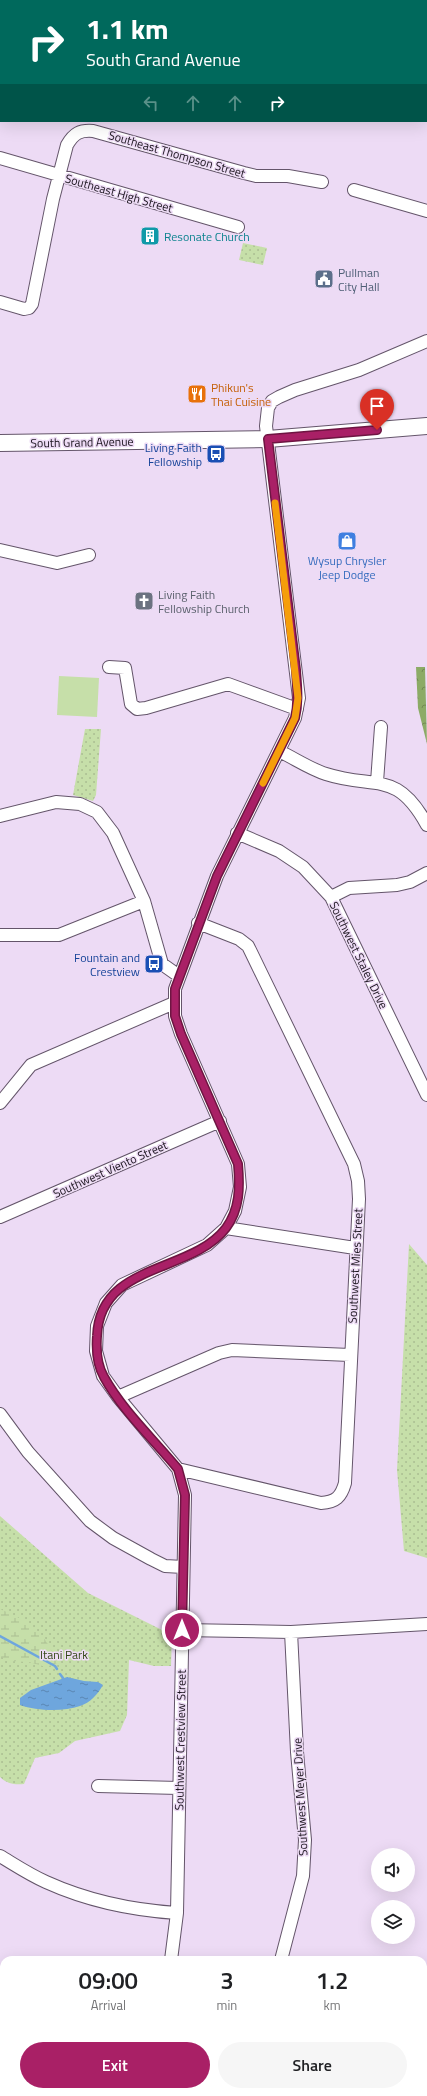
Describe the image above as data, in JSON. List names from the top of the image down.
{
  "streets": {
    "main road": ["South Grand Avenue"],
    "street": [
      "Southeast Thompson Street",
      "Southeast High Street",
      "Southwest Staley Drive",
      "Southwest Viento Street",
      "Southwest Mies Street",
      "Southwest Crestview Street",
      "Southwest Meyer Drive"
    ]
  },
  "crossings": [
    ["Southeast Thompson Street", "Southeast High Street"],
    ["South Grand Avenue", "Southwest Crestview Street"],
    ["Southwest Staley Drive", "Southwest Crestview Street"],
    ["Southwest Viento Street", "Southwest Crestview Street"],
    ["Southwest Mies Street", "Southwest Crestview Street"]
  ],
  "parks": ["Itani Park"],
  "places": {
    "building": ["Resonate Church"],
    "public building": ["Pullman City Hall"],
    "restaurant": ["Phikun's Thai Cuisine"],
    "bus stop": ["Living Faith Fellowship", "Fountain and Crestview"],
    "shop": ["Wysup Chrysler Jeep Dodge"],
    "church": ["Living Faith Fellowship Church"]
  },
  "page": {
    "turn": ["1.1 km", "South Grand Avenue"],
    "eta": [
      "09:00",
      "Arrival",
      "3",
      "min",
      "1.2",
      "km"
    ],
    "buttons": ["Exit", "Share"]
  }
}
